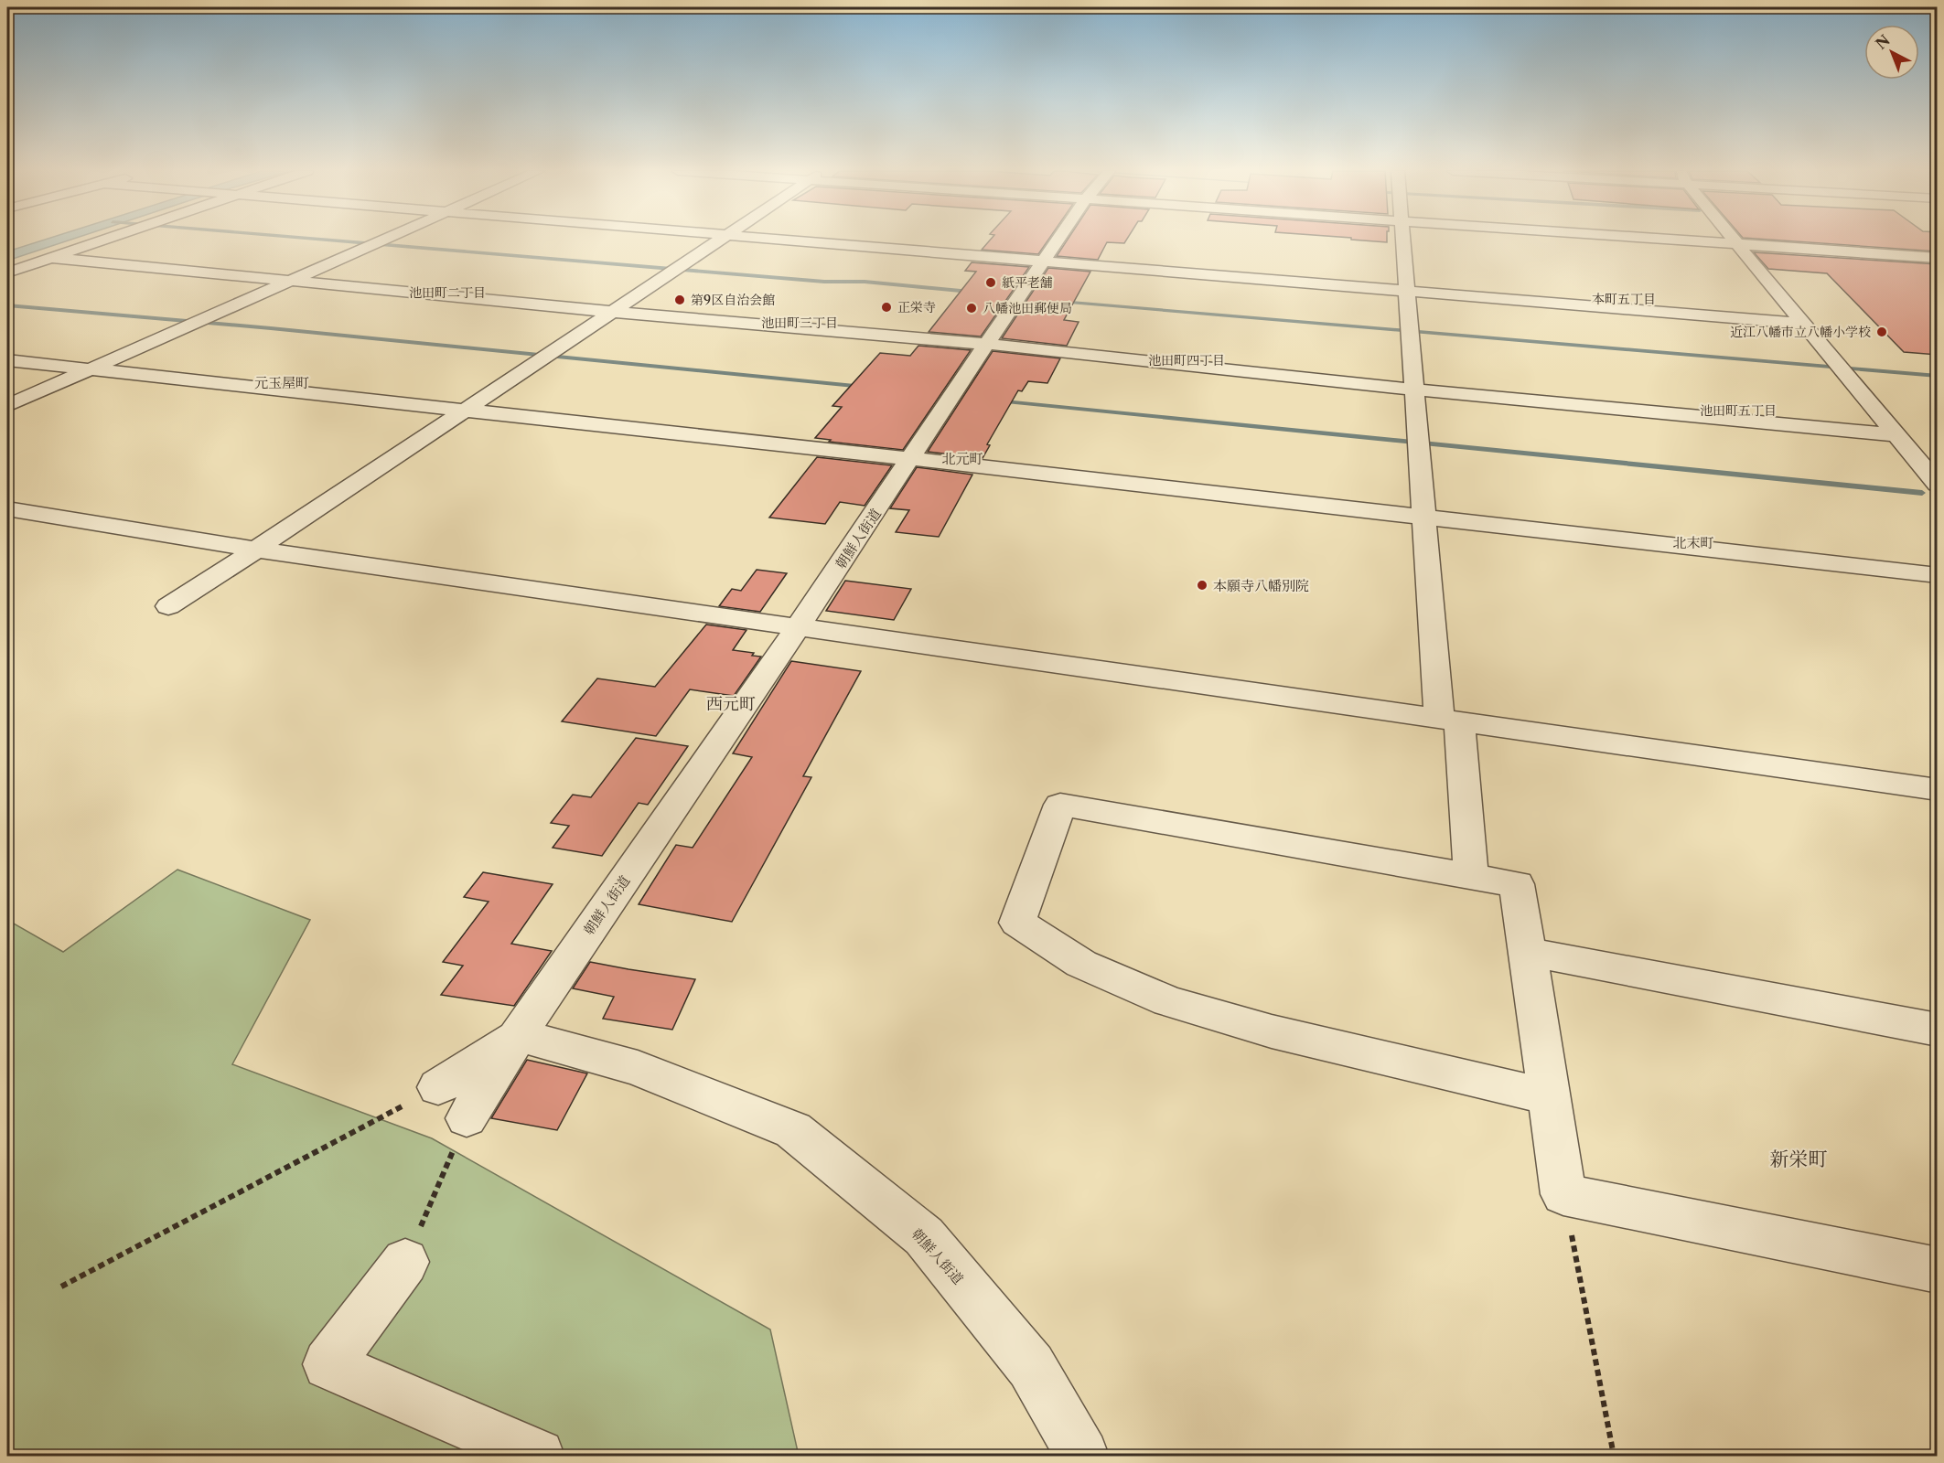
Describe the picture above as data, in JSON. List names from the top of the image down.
{
  "streets": {
    "street": ["朝鮮人街道"]
  },
  "districts": [
    "池田町二丁目",
    "本町五丁目",
    "池田町三丁目",
    "池田町四丁目",
    "元玉屋町",
    "池田町五丁目",
    "北元町",
    "北末町",
    "西元町",
    "新栄町"
  ],
  "places": [
    "紙平老舗",
    "第9区自治会館",
    "正栄寺",
    "八幡池田郵便局",
    "近江八幡市立八幡小学校",
    "本願寺八幡別院"
  ],
  "north": "top left"
}
